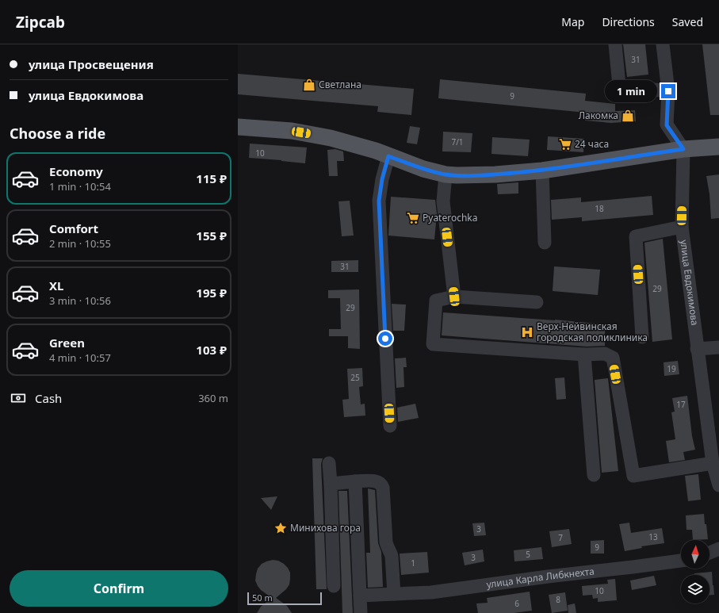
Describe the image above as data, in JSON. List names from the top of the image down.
{
  "streets": {
    "street": ["улица Евдокимова", "улица Карла Либкнехта"]
  },
  "places": {
    "shop": ["Светлана", "Лакомка"],
    "supermarket": ["24 часа", "Pyaterochka"],
    "hospital": ["Верх-Нейвинская городская поликлиника"],
    "place": ["Минихова гора"]
  },
  "house_numbers": [
    "31",
    "9",
    "7/1",
    "10",
    "18",
    "31",
    "29",
    "29",
    "19",
    "25",
    "17",
    "3",
    "13",
    "7",
    "9",
    "5",
    "3",
    "1",
    "10",
    "8",
    "6"
  ],
  "scale_bar": "50 m",
  "north": "top",
  "page": {
    "header": "Zipcab",
    "nav": ["Map", "Directions", "Saved"],
    "banner": ["улица Просвещения", "улица Евдокимова"],
    "bubble": "1 min",
    "heading": "Choose a ride",
    "list": [
      {
        "name": "Economy",
        "note": "1 min · 10:54",
        "value": "115 ₽"
      },
      {
        "name": "Comfort",
        "note": "2 min · 10:55",
        "value": "155 ₽"
      },
      {
        "name": "XL",
        "note": "3 min · 10:56",
        "value": "195 ₽"
      },
      {
        "name": "Green",
        "note": "4 min · 10:57",
        "value": "103 ₽"
      }
    ],
    "pay": ["Cash", "360 m"],
    "buttons": "Confirm",
    "scale": "50 m"
  }
}
